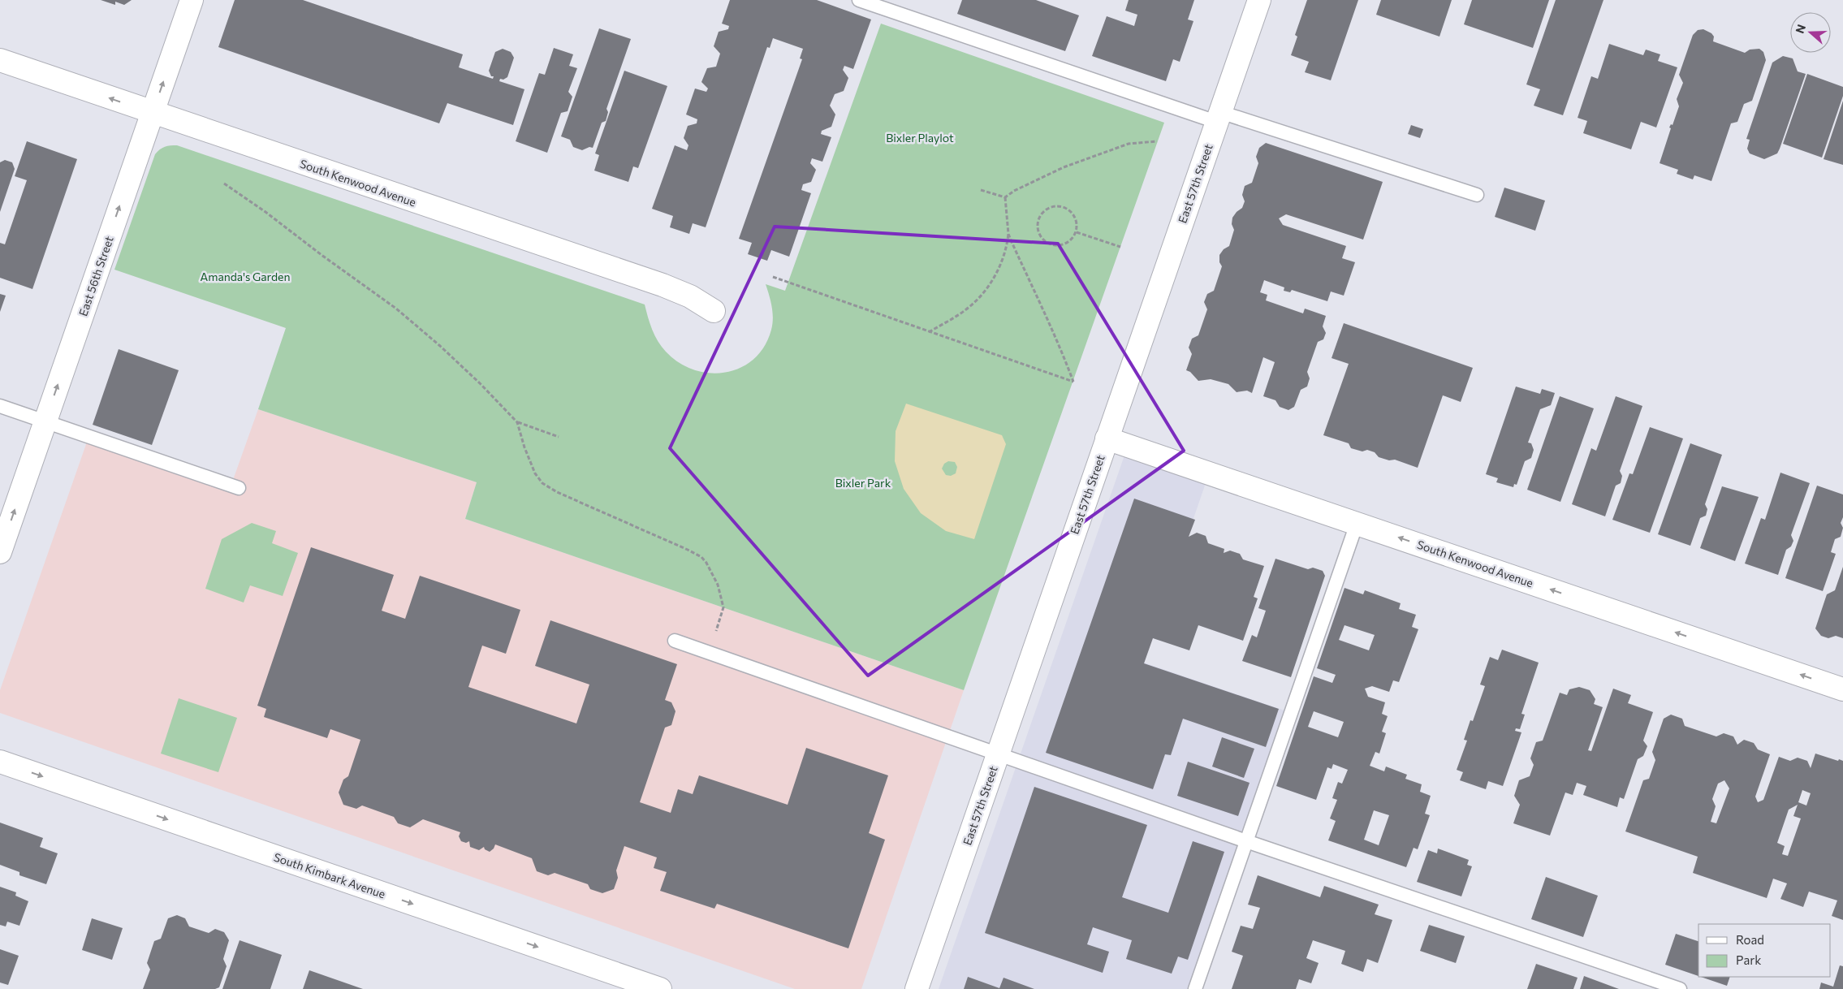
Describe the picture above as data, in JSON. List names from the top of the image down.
{
  "streets": {
    "street": [
      "South Kenwood Avenue",
      "East 57th Street",
      "East 56th Street",
      "South Kimbark Avenue"
    ]
  },
  "crossings": [
    ["South Kenwood Avenue", "East 57th Street"],
    ["South Kenwood Avenue", "East 56th Street"]
  ],
  "one_way": ["South Kenwood Avenue", "East 56th Street", "South Kimbark Avenue"],
  "parks": ["Bixler Playlot", "Amanda's Garden", "Bixler Park"],
  "legend": ["Road", "Park"],
  "north": "left"
}
